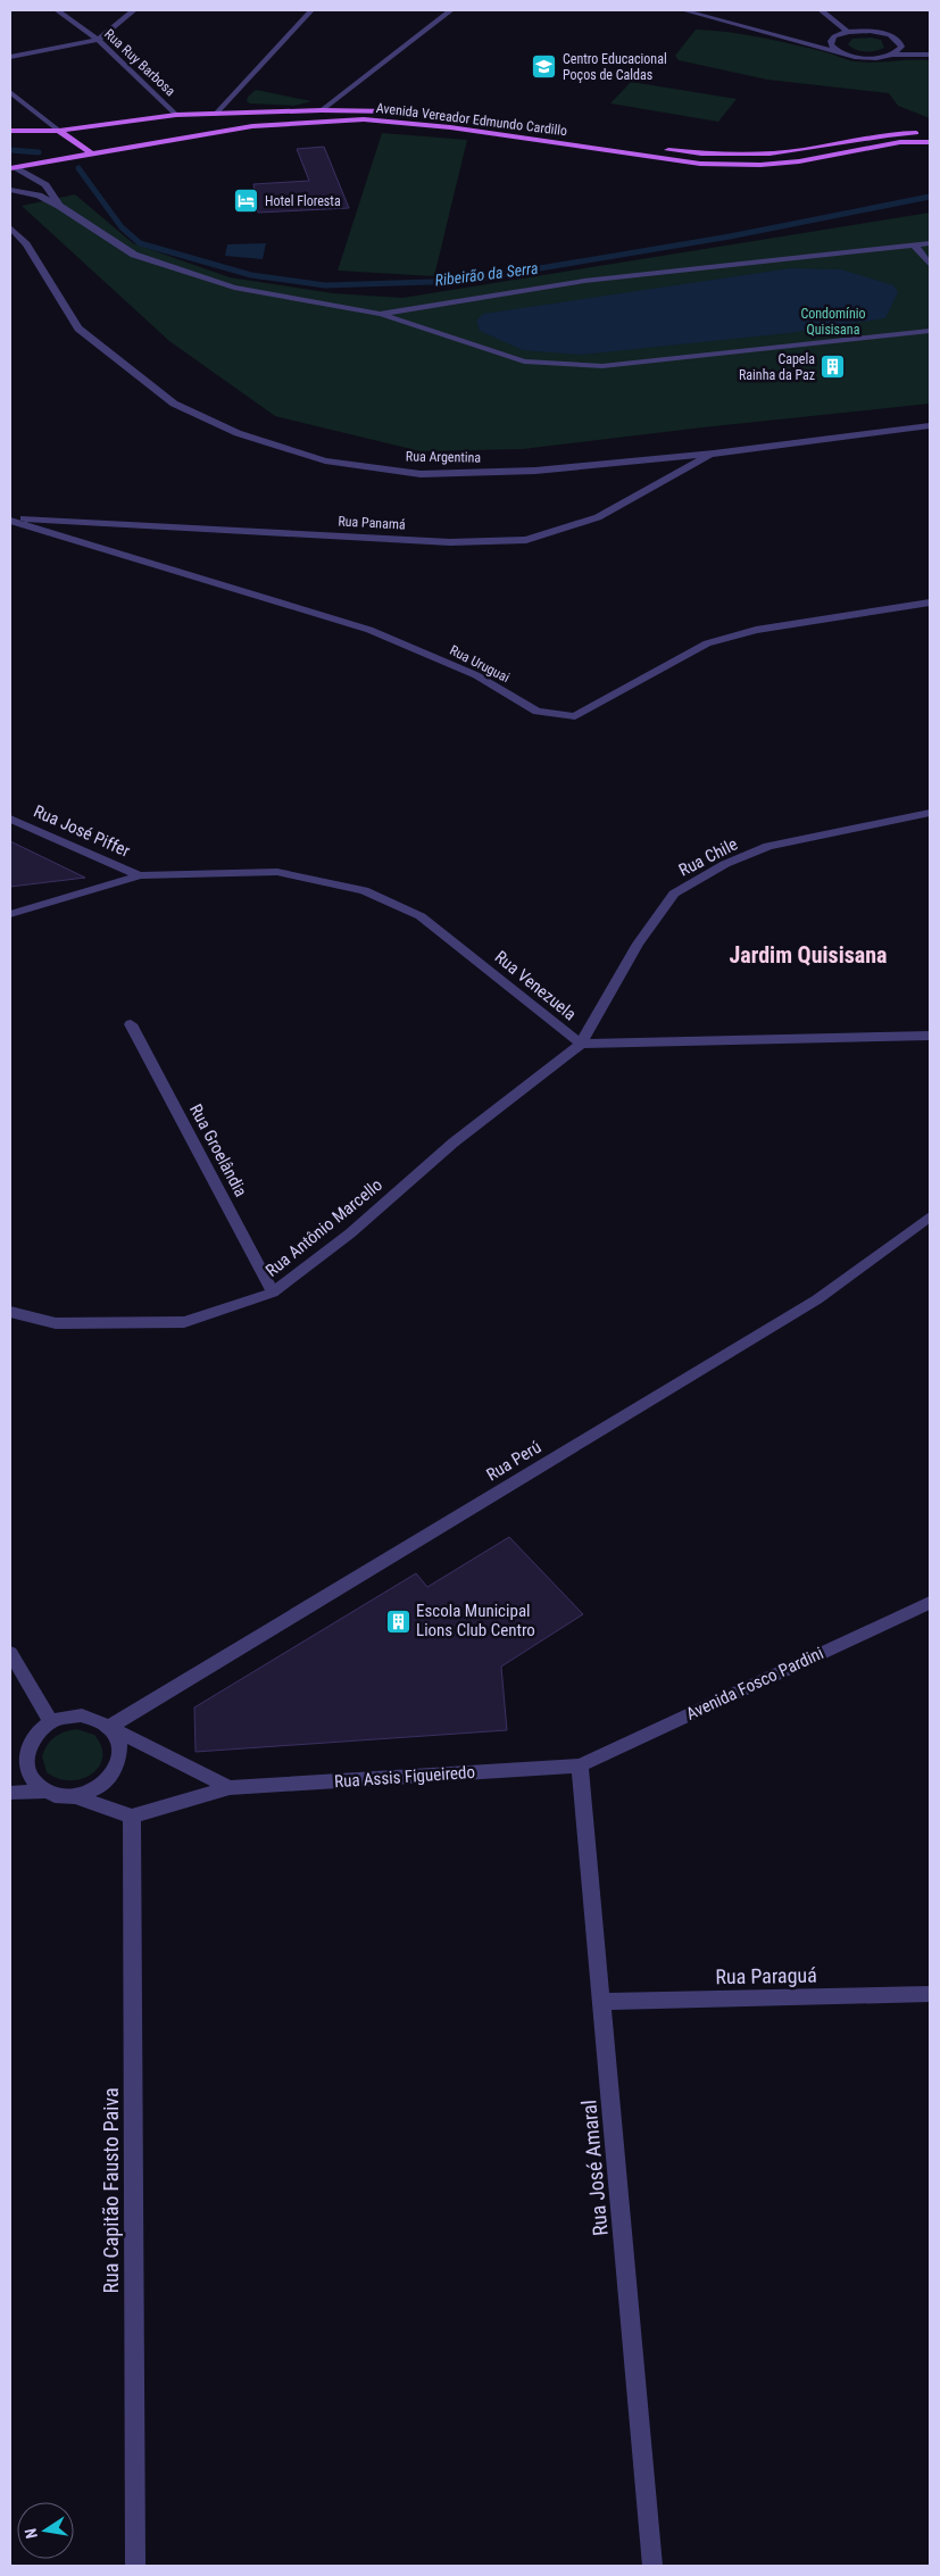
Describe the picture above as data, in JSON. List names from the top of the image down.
{
  "streets": {
    "main road": ["Avenida Vereador Edmundo Cardillo"],
    "street": [
      "Rua Ruy Barbosa",
      "Rua Argentina",
      "Rua Panamá",
      "Rua Uruguai",
      "Rua José Piffer",
      "Rua Chile",
      "Rua Venezuela",
      "Rua Groelândia",
      "Rua Antônio Marcello",
      "Rua Perú",
      "Avenida Fosco Pardini",
      "Rua Assis Figueiredo",
      "Rua Paraguá",
      "Rua José Amaral",
      "Rua Capitão Fausto Paiva"
    ]
  },
  "crossings": [
    ["Rua Ruy Barbosa", "Avenida Vereador Edmundo Cardillo"],
    ["Rua Argentina", "Rua Panamá"],
    ["Rua Panamá", "Rua Uruguai"],
    ["Rua José Piffer", "Rua Venezuela"],
    ["Rua Chile", "Rua Venezuela"],
    ["Rua Chile", "Rua Antônio Marcello"],
    ["Rua Venezuela", "Rua Antônio Marcello"],
    ["Rua Groelândia", "Rua Antônio Marcello"],
    ["Avenida Fosco Pardini", "Rua Assis Figueiredo"],
    ["Avenida Fosco Pardini", "Rua José Amaral"],
    ["Rua Assis Figueiredo", "Rua José Amaral"],
    ["Rua Assis Figueiredo", "Rua Capitão Fausto Paiva"],
    ["Rua Paraguá", "Rua José Amaral"]
  ],
  "districts": ["Jardim Quisisana"],
  "water": ["Ribeirão da Serra"],
  "parks": ["Condomínio Quisisana"],
  "places": {
    "school or university": ["Centro Educacional Poços de Caldas"],
    "hotel": ["Hotel Floresta"],
    "building": ["Capela Rainha da Paz", "Escola Municipal Lions Club Centro"]
  },
  "north": "left"
}
